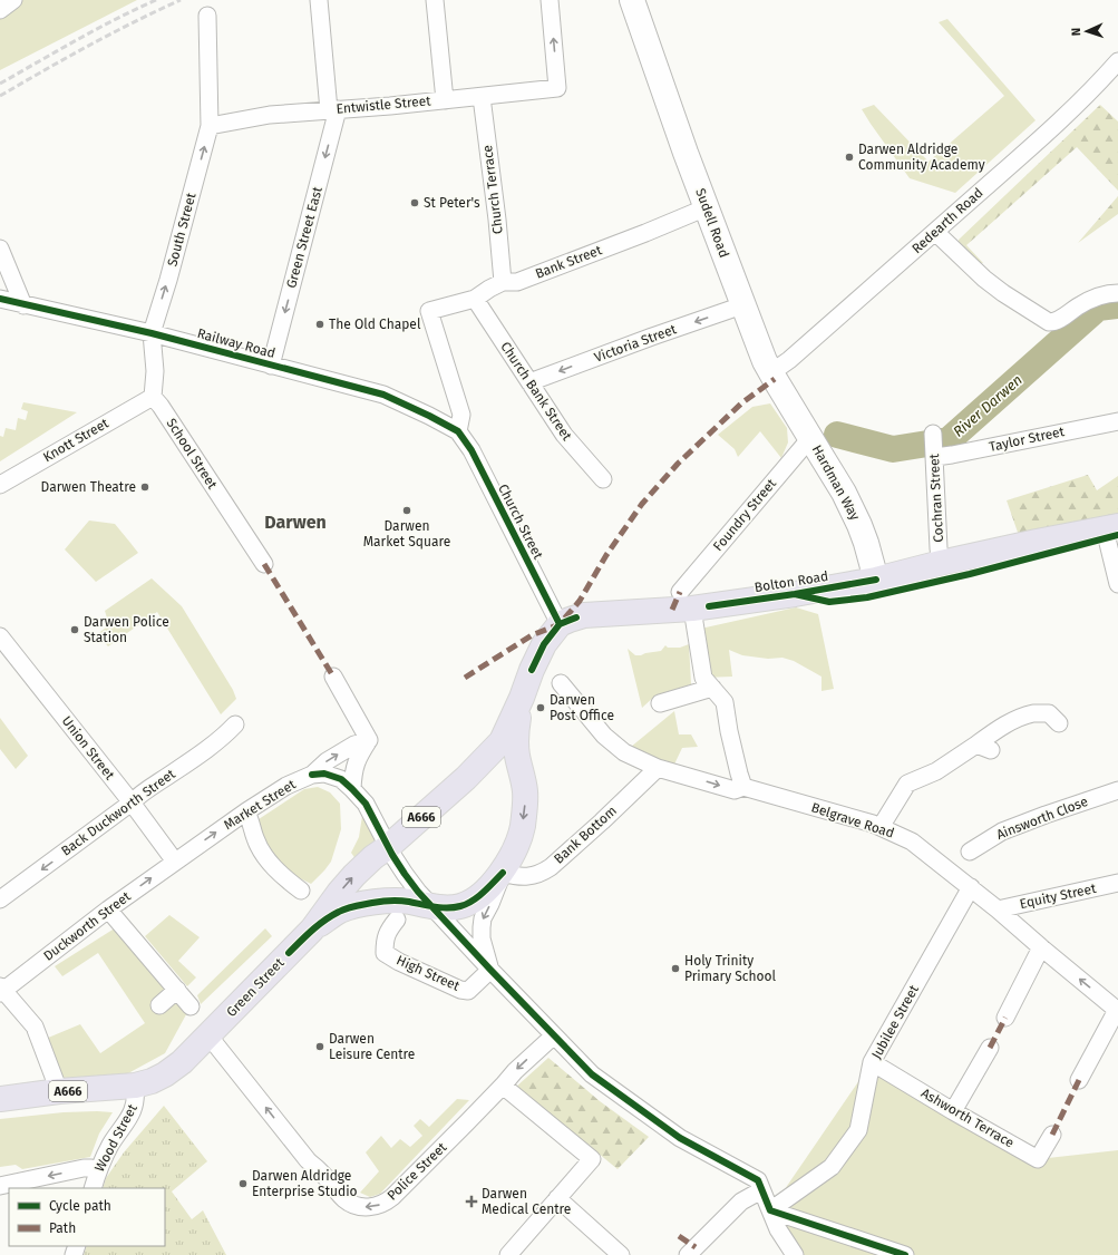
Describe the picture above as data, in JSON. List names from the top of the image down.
{
  "streets": {
    "highway": ["Bolton Road", "A666", "Green Street"],
    "street": [
      "Entwistle Street",
      "Church Terrace",
      "Redearth Road",
      "Sudell Road",
      "South Street",
      "Green Street East",
      "Bank Street",
      "Railway Road",
      "Victoria Street",
      "Church Bank Street",
      "Taylor Street",
      "Knott Street",
      "School Street",
      "Hardman Way",
      "Cochran Street",
      "Foundry Street",
      "Church Street",
      "Union Street",
      "Market Street",
      "Back Duckworth Street",
      "Ainsworth Close",
      "Belgrave Road",
      "Bank Bottom",
      "Equity Street",
      "Duckworth Street",
      "High Street",
      "Jubilee Street",
      "Ashworth Terrace",
      "Wood Street",
      "Police Street"
    ]
  },
  "crossings": [
    ["Entwistle Street", "Church Terrace"],
    ["Entwistle Street", "South Street"],
    ["Entwistle Street", "Green Street East"],
    ["Church Terrace", "Bank Street"],
    ["Redearth Road", "Sudell Road"],
    ["Sudell Road", "Bank Street"],
    ["Sudell Road", "Victoria Street"],
    ["Sudell Road", "Hardman Way"],
    ["Sudell Road", "Foundry Street"],
    ["South Street", "Railway Road"],
    ["Green Street East", "Railway Road"],
    ["Bank Street", "Railway Road"],
    ["Bank Street", "Church Bank Street"],
    ["Bank Street", "Church Street"],
    ["Railway Road", "Church Street"],
    ["Victoria Street", "Church Bank Street"],
    ["Taylor Street", "Cochran Street"],
    ["Knott Street", "School Street"],
    ["Hardman Way", "Foundry Street"],
    ["Hardman Way", "Bolton Road"],
    ["Cochran Street", "Bolton Road"],
    ["Foundry Street", "Bolton Road"],
    ["Church Street", "Bolton Road"],
    ["Church Street", "A666"],
    ["Bolton Road", "A666"],
    ["Union Street", "Market Street"],
    ["Union Street", "Back Duckworth Street"],
    ["Union Street", "Duckworth Street"],
    ["Market Street", "Duckworth Street"],
    ["A666", "Bank Bottom"],
    ["A666", "Green Street"],
    ["A666", "Wood Street"],
    ["Belgrave Road", "Bank Bottom"],
    ["Belgrave Road", "Equity Street"],
    ["Belgrave Road", "Jubilee Street"],
    ["Green Street", "Wood Street"],
    ["Green Street", "Police Street"],
    ["Jubilee Street", "Ashworth Terrace"]
  ],
  "one_way": [
    "South Street",
    "Green Street East",
    "Victoria Street",
    "Market Street",
    "Back Duckworth Street",
    "Duckworth Street"
  ],
  "districts": ["Darwen"],
  "water": ["River Darwen"],
  "places": {
    "other": [
      "Darwen Aldridge Community Academy",
      "St Peter's",
      "The Old Chapel",
      "Darwen Theatre",
      "Darwen Market Square",
      "Darwen Police Station",
      "Darwen Post Office",
      "Holy Trinity Primary School",
      "Darwen Leisure Centre",
      "Darwen Aldridge Enterprise Studio"
    ],
    "health": ["Darwen Medical Centre"]
  },
  "legend": ["Cycle path", "Path"],
  "north": "left"
}
